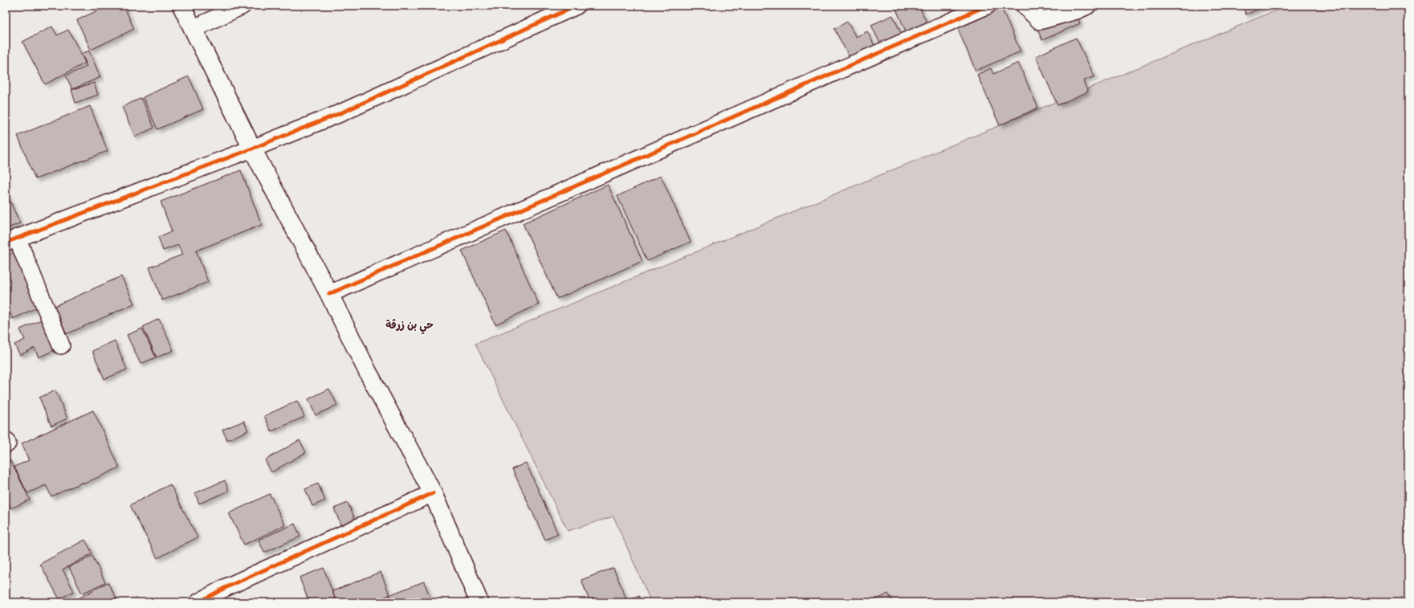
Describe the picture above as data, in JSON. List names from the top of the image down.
{
  "districts": ["حي بن زرڤة"]
}
